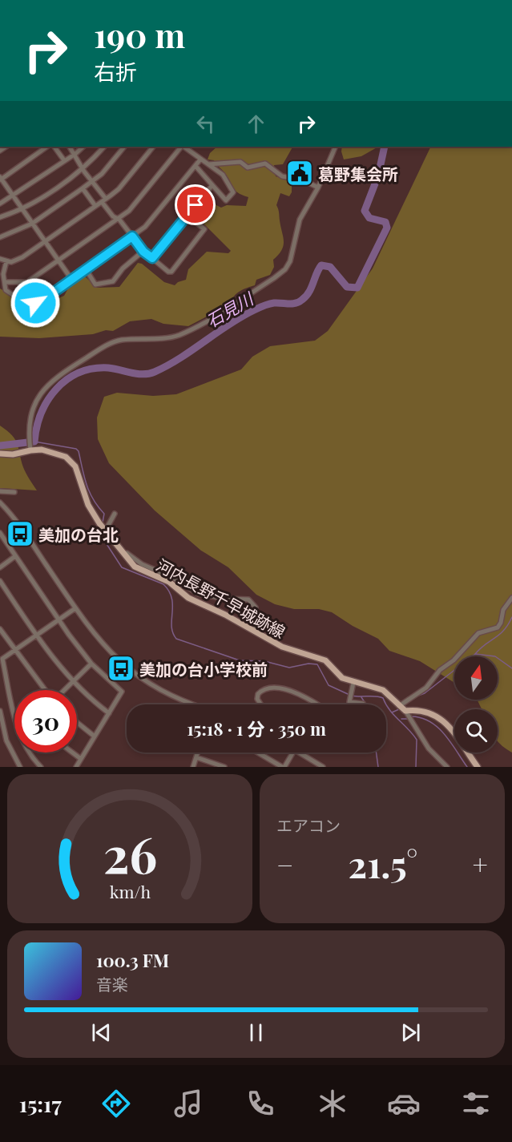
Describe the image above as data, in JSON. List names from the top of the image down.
{
  "streets": {
    "main road": ["河内長野千早城跡線"]
  },
  "water": ["石見川"],
  "places": {
    "public building": ["葛野集会所"],
    "bus stop": ["美加の台北", "美加の台小学校前"]
  },
  "north": "top",
  "page": {
    "turn": ["190 m", "右折"],
    "limit": "30",
    "trip": "15:18 · 1 分 · 350 m",
    "tile": "エアコン",
    "heat": ["−", "21.5°", "+"],
    "song": ["100.3 FM", "音楽"],
    "tabs": "15:17",
    "gauge": ["26", "km/h"]
  }
}
